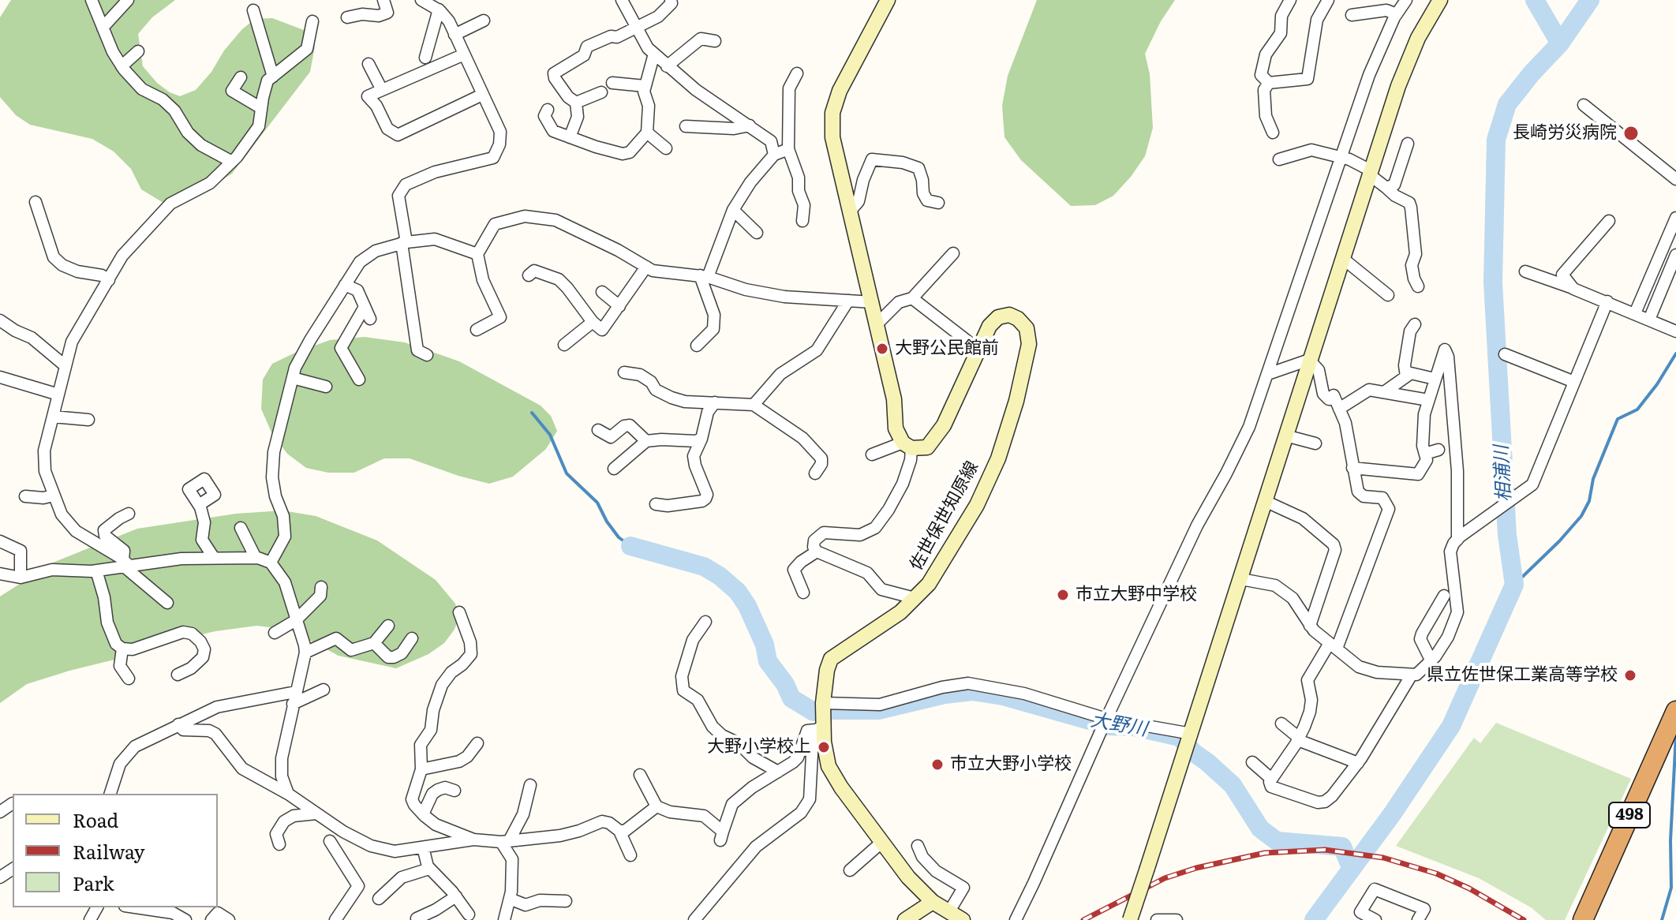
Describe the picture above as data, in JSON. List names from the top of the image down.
{
  "streets": {
    "highway": ["498"],
    "main road": ["佐世保世知原線"]
  },
  "water": ["相浦川", "大野川"],
  "places": [
    "長崎労災病院",
    "大野公民館前",
    "市立大野中学校",
    "県立佐世保工業高等学校",
    "大野小学校上",
    "市立大野小学校"
  ],
  "legend": ["Road", "Railway", "Park"]
}
